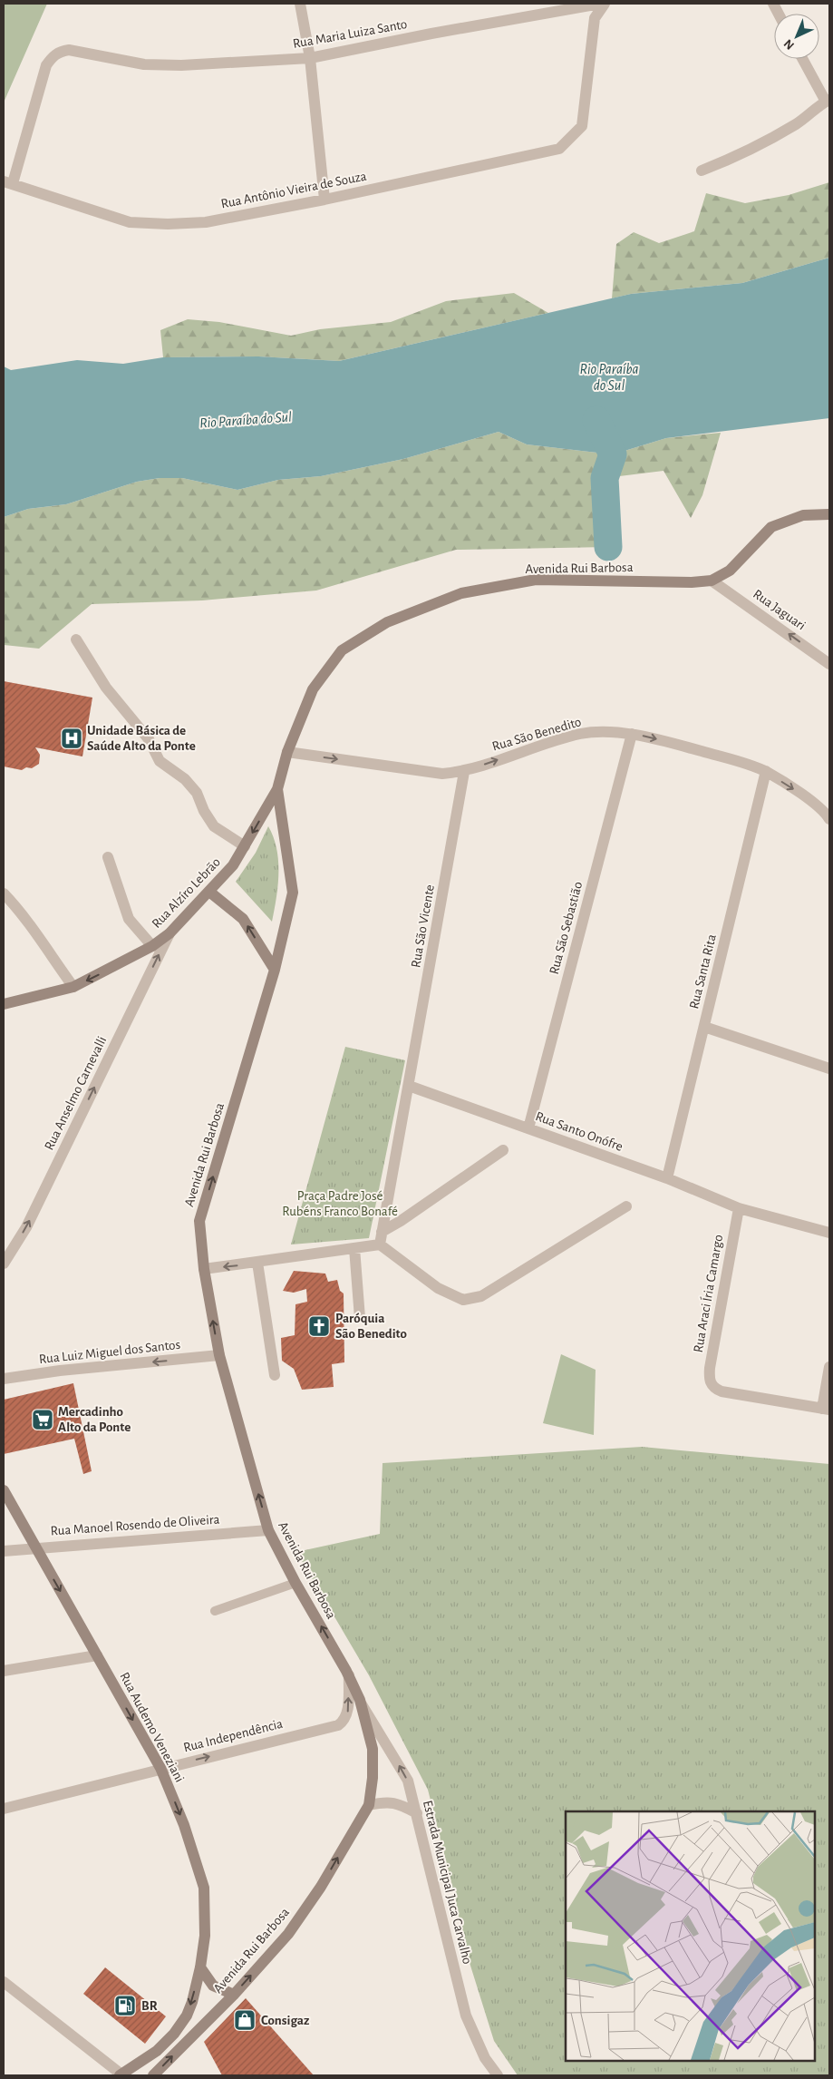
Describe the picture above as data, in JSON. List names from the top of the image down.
{
  "streets": {
    "main road": ["Avenida Rui Barbosa", "Rua Alzíro Lebrão", "Rua Audemo Veneziani"],
    "street": [
      "Rua Maria Luiza Santo",
      "Rua Antônio Vieira de Souza",
      "Rua Jaguari",
      "Rua São Benedito",
      "Rua São Vicente",
      "Rua São Sebastião",
      "Rua Santa Rita",
      "Rua Anselmo Carnevalli",
      "Rua Santo Onófre",
      "Rua Araci Íria Camargo",
      "Rua Luiz Miguel dos Santos",
      "Rua Manoel Rosendo de Oliveira",
      "Rua Independência",
      "Estrada Municipal Juca Carvalho"
    ]
  },
  "crossings": [
    ["Rua Maria Luiza Santo", "Rua Antônio Vieira de Souza"],
    ["Avenida Rui Barbosa", "Rua Jaguari"],
    ["Avenida Rui Barbosa", "Rua São Benedito"],
    ["Avenida Rui Barbosa", "Rua Alzíro Lebrão"],
    ["Avenida Rui Barbosa", "Rua Luiz Miguel dos Santos"],
    ["Avenida Rui Barbosa", "Rua Manoel Rosendo de Oliveira"],
    ["Avenida Rui Barbosa", "Rua Independência"],
    ["Avenida Rui Barbosa", "Estrada Municipal Juca Carvalho"],
    ["Rua São Benedito", "Rua São Vicente"],
    ["Rua São Benedito", "Rua São Sebastião"],
    ["Rua São Benedito", "Rua Santa Rita"],
    ["Rua Alzíro Lebrão", "Rua Anselmo Carnevalli"],
    ["Rua São Vicente", "Rua Santo Onófre"],
    ["Rua São Sebastião", "Rua Santo Onófre"],
    ["Rua Santa Rita", "Rua Santo Onófre"],
    ["Rua Santo Onófre", "Rua Araci Íria Camargo"],
    ["Rua Manoel Rosendo de Oliveira", "Rua Audemo Veneziani"],
    ["Rua Audemo Veneziani", "Rua Independência"]
  ],
  "one_way": [
    "Avenida Rui Barbosa",
    "Rua Jaguari",
    "Rua São Benedito",
    "Rua Alzíro Lebrão",
    "Rua Anselmo Carnevalli",
    "Rua Luiz Miguel dos Santos",
    "Rua Audemo Veneziani",
    "Rua Independência"
  ],
  "water": ["Rio Paraíba do Sul"],
  "parks": ["Praça Padre José Rubéns Franco Bonafé"],
  "places": {
    "hospital": ["Unidade Básica de Saúde Alto da Ponte"],
    "church": ["Paróquia São Benedito"],
    "supermarket": ["Mercadinho Alto da Ponte"],
    "fuel station": ["BR"],
    "shop": ["Consigaz"]
  },
  "north": "bottom left"
}
